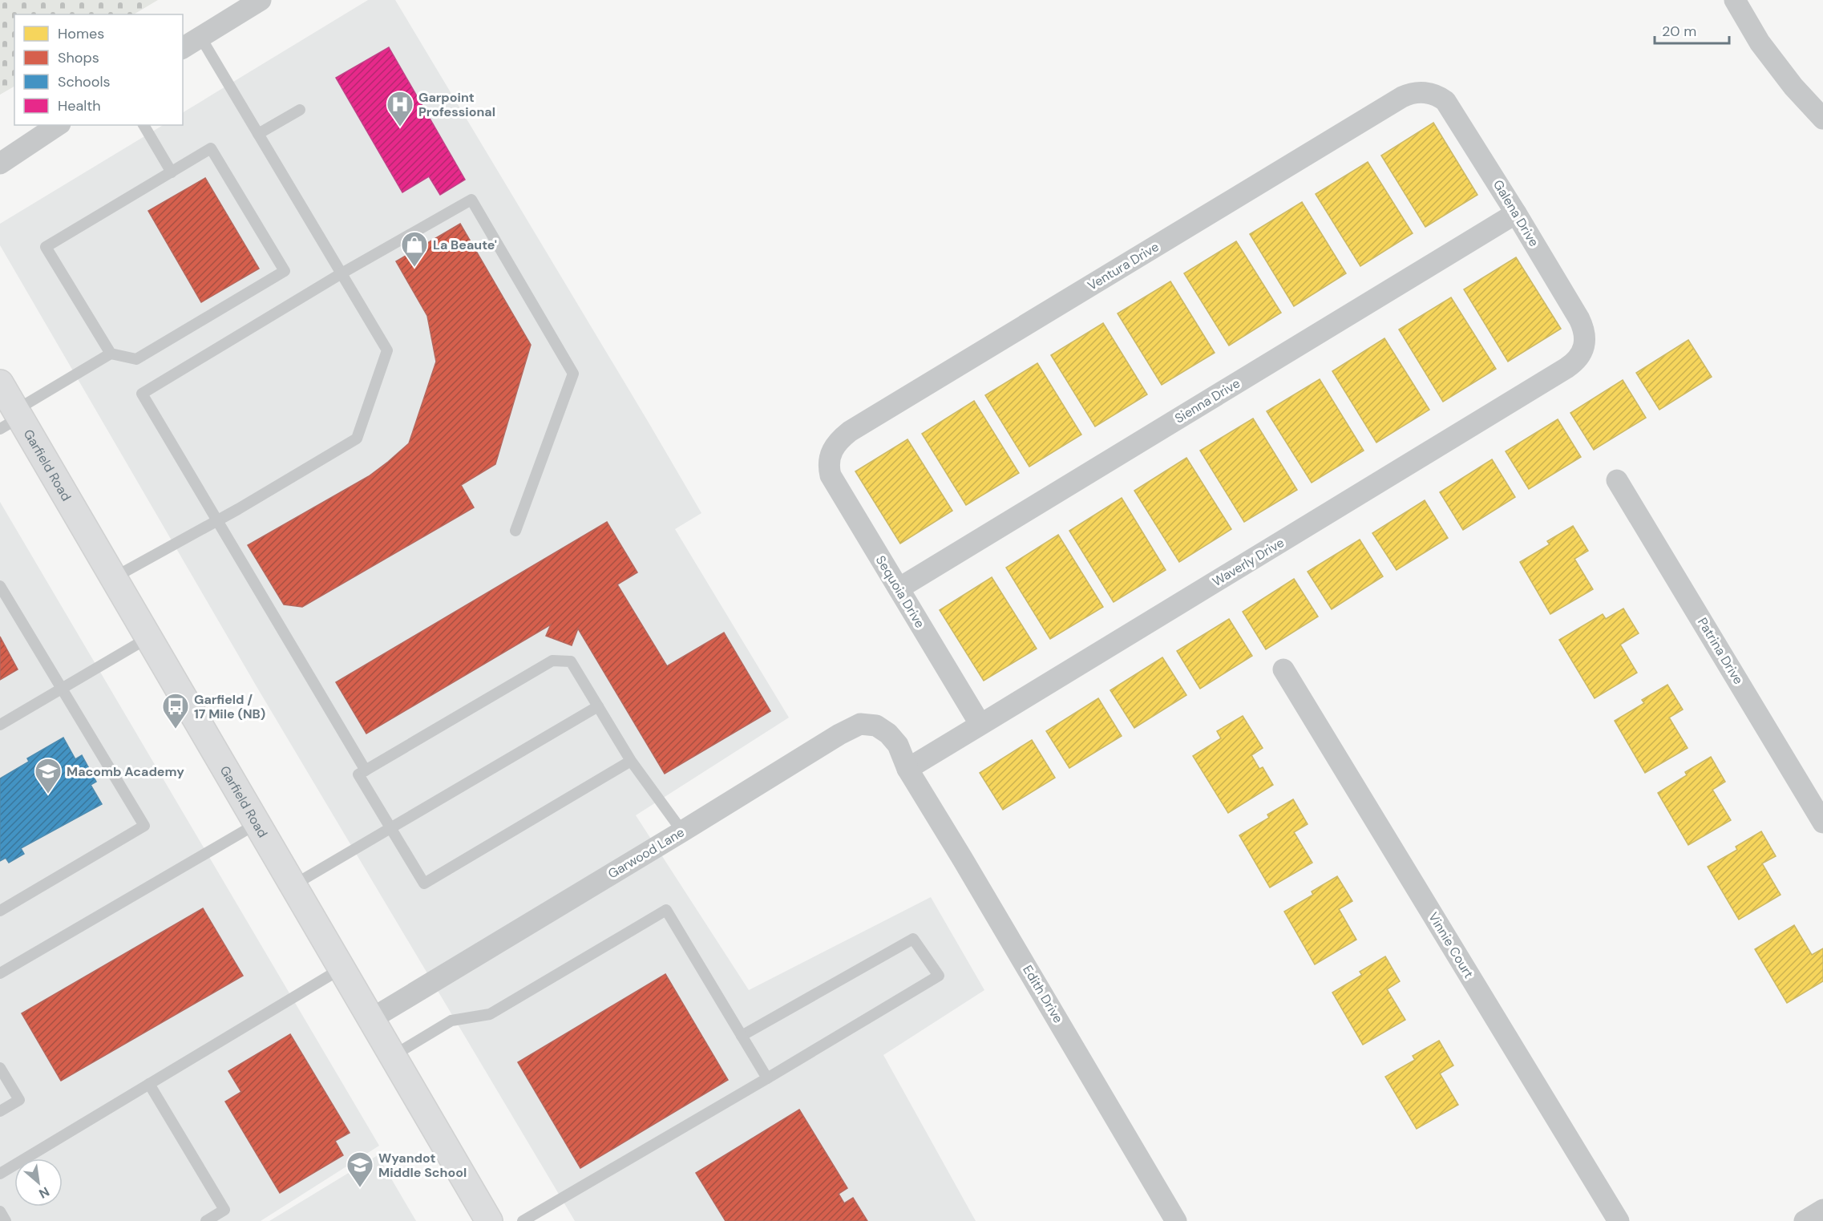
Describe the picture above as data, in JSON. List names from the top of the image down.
{
  "streets": {
    "main road": ["Garfield Road"],
    "street": [
      "Galena Drive",
      "Ventura Drive",
      "Sienna Drive",
      "Waverly Drive",
      "Sequoia Drive",
      "Patrina Drive",
      "Garwood Lane",
      "Vinnie Court",
      "Edith Drive"
    ]
  },
  "crossings": [
    ["Galena Drive", "Ventura Drive"],
    ["Galena Drive", "Sienna Drive"],
    ["Galena Drive", "Waverly Drive"],
    ["Ventura Drive", "Sequoia Drive"],
    ["Sienna Drive", "Sequoia Drive"],
    ["Garfield Road", "Garwood Lane"],
    ["Waverly Drive", "Sequoia Drive"],
    ["Waverly Drive", "Garwood Lane"],
    ["Waverly Drive", "Edith Drive"],
    ["Garwood Lane", "Edith Drive"]
  ],
  "places": {
    "hospital": ["Garpoint Professional"],
    "shop": ["La Beaute'"],
    "bus stop": ["Garfield / 17 Mile (NB)"],
    "school or university": ["Macomb Academy", "Wyandot Middle School"]
  },
  "legend": [
    "Homes",
    "Shops",
    "Schools",
    "Health"
  ],
  "scale_bar": "20 m",
  "north": "bottom right"
}
